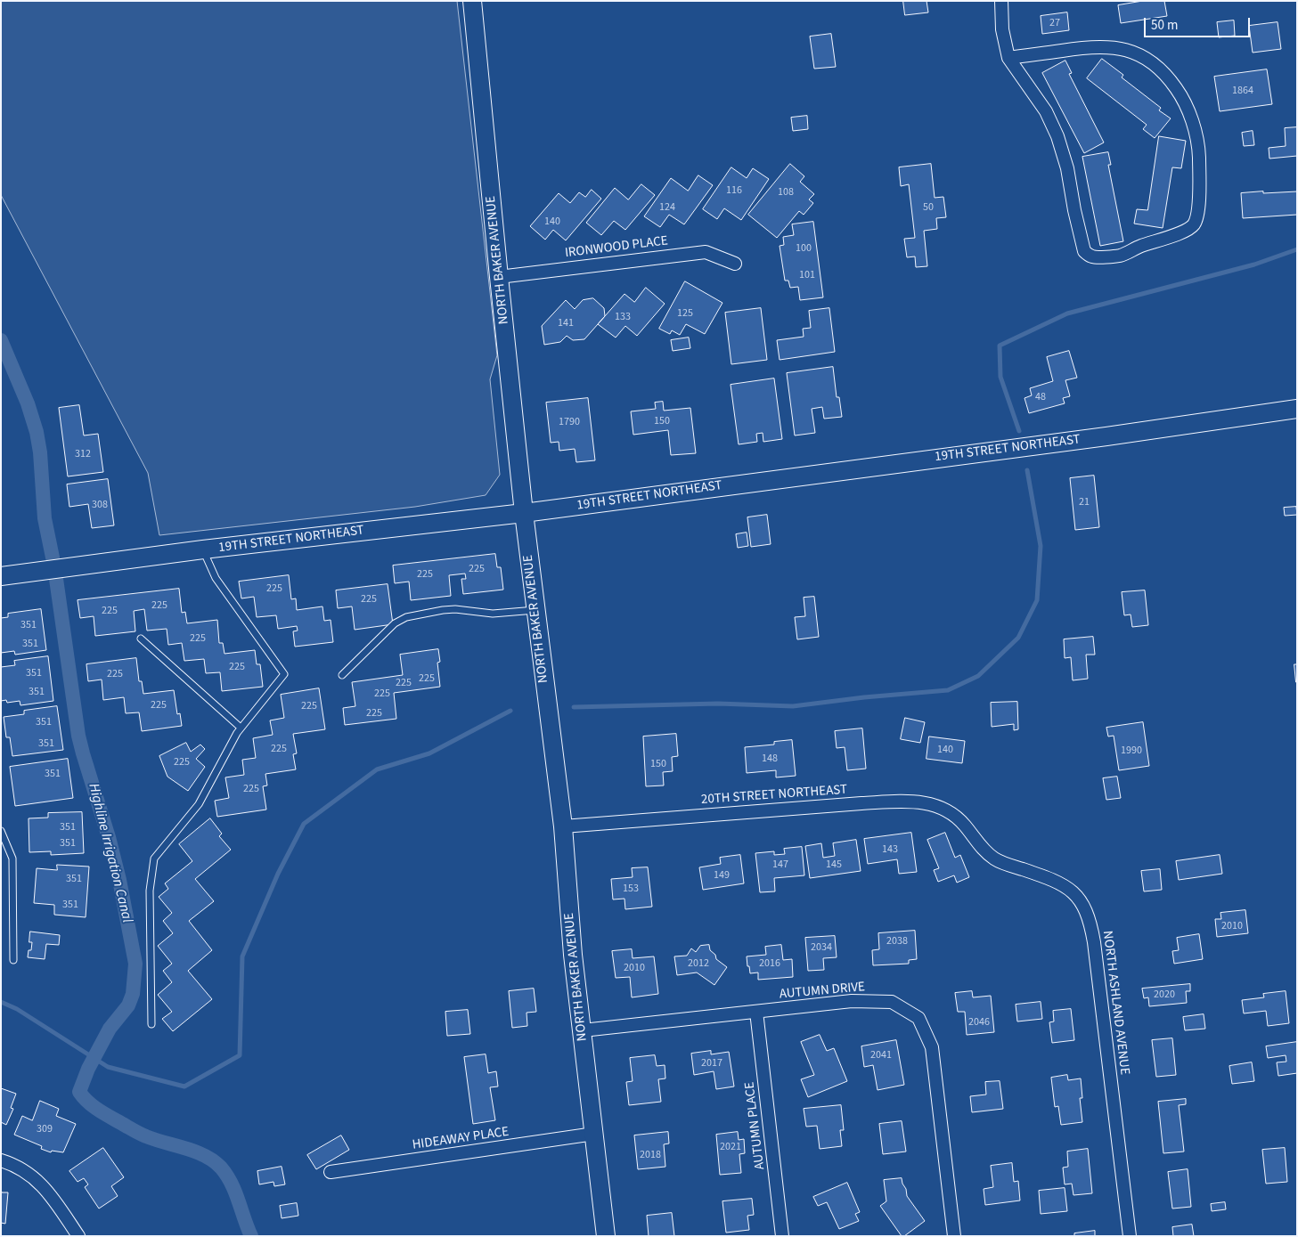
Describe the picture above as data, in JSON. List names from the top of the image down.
{
  "streets": {
    "street": [
      "IRONWOOD PLACE",
      "NORTH BAKER AVENUE",
      "19TH STREET NORTHEAST",
      "20TH STREET NORTHEAST",
      "AUTUMN DRIVE",
      "NORTH ASHLAND AVENUE",
      "AUTUMN PLACE",
      "HIDEAWAY PLACE"
    ]
  },
  "crossings": [
    ["IRONWOOD PLACE", "NORTH BAKER AVENUE"],
    ["NORTH BAKER AVENUE", "19TH STREET NORTHEAST"],
    ["NORTH BAKER AVENUE", "20TH STREET NORTHEAST"],
    ["NORTH BAKER AVENUE", "AUTUMN DRIVE"],
    ["NORTH BAKER AVENUE", "HIDEAWAY PLACE"],
    ["20TH STREET NORTHEAST", "NORTH ASHLAND AVENUE"],
    ["AUTUMN DRIVE", "AUTUMN PLACE"]
  ],
  "water": ["Highline Irrigation Canal"],
  "house_numbers": [
    "27",
    "1864",
    "116",
    "108",
    "124",
    "50",
    "140",
    "100",
    "101",
    "125",
    "133",
    "141",
    "48",
    "150",
    "1790",
    "312",
    "21",
    "308",
    "225",
    "225",
    "225",
    "225",
    "225",
    "225",
    "351",
    "225",
    "351",
    "225",
    "351",
    "225",
    "225",
    "225",
    "351",
    "225",
    "225",
    "225",
    "225",
    "351",
    "351",
    "225",
    "140",
    "1990",
    "148",
    "225",
    "150",
    "351",
    "225",
    "351",
    "351",
    "143",
    "147",
    "145",
    "149",
    "351",
    "153",
    "351",
    "2010",
    "2038",
    "2034",
    "2012",
    "2016",
    "2010",
    "2020",
    "2046",
    "2041",
    "2017",
    "309",
    "2021",
    "2018"
  ],
  "scale_bar": "50 m"
}
